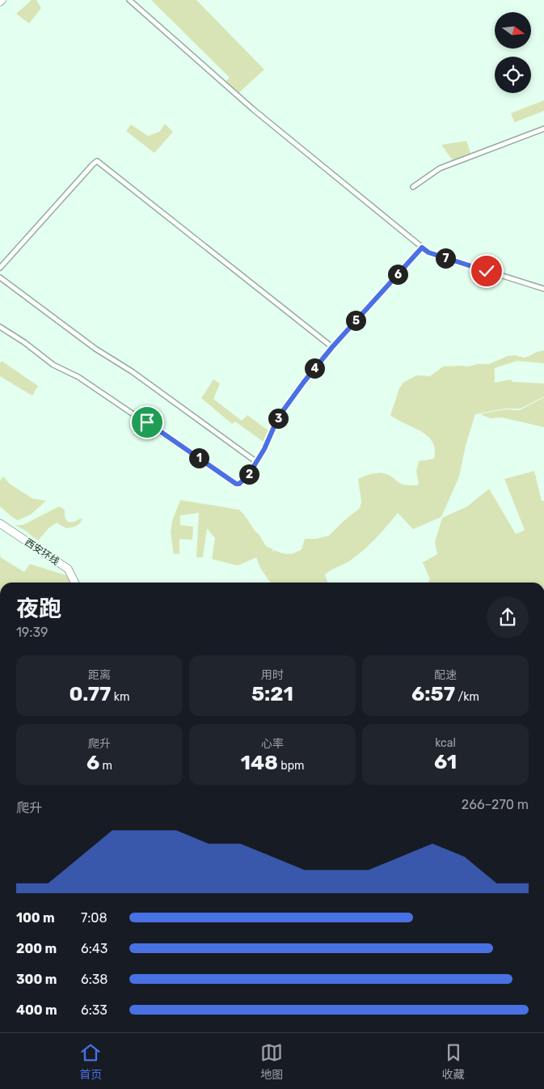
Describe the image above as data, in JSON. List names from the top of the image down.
{
  "streets": {
    "main road": ["西安环线"]
  },
  "north": "right",
  "page": {
    "pins": [
      "7",
      "6",
      "5",
      "4",
      "3",
      "1",
      "2"
    ],
    "heading": ["夜跑", "19:39"],
    "stats": [
      ["距离", "0.77 km"],
      ["用时", "5:21"],
      ["配速", "6:57 /km"],
      ["爬升", "6 m"],
      ["心率", "148 bpm"],
      ["kcal", "61"]
    ],
    "chart": ["爬升", "266–270 m"],
    "list": [
      {
        "name": "100 m",
        "note": "7:08"
      },
      {
        "name": "200 m",
        "note": "6:43"
      },
      {
        "name": "300 m",
        "note": "6:38"
      },
      {
        "name": "400 m",
        "note": "6:33"
      }
    ],
    "tabs": ["首页", "地图", "收藏"]
  }
}
